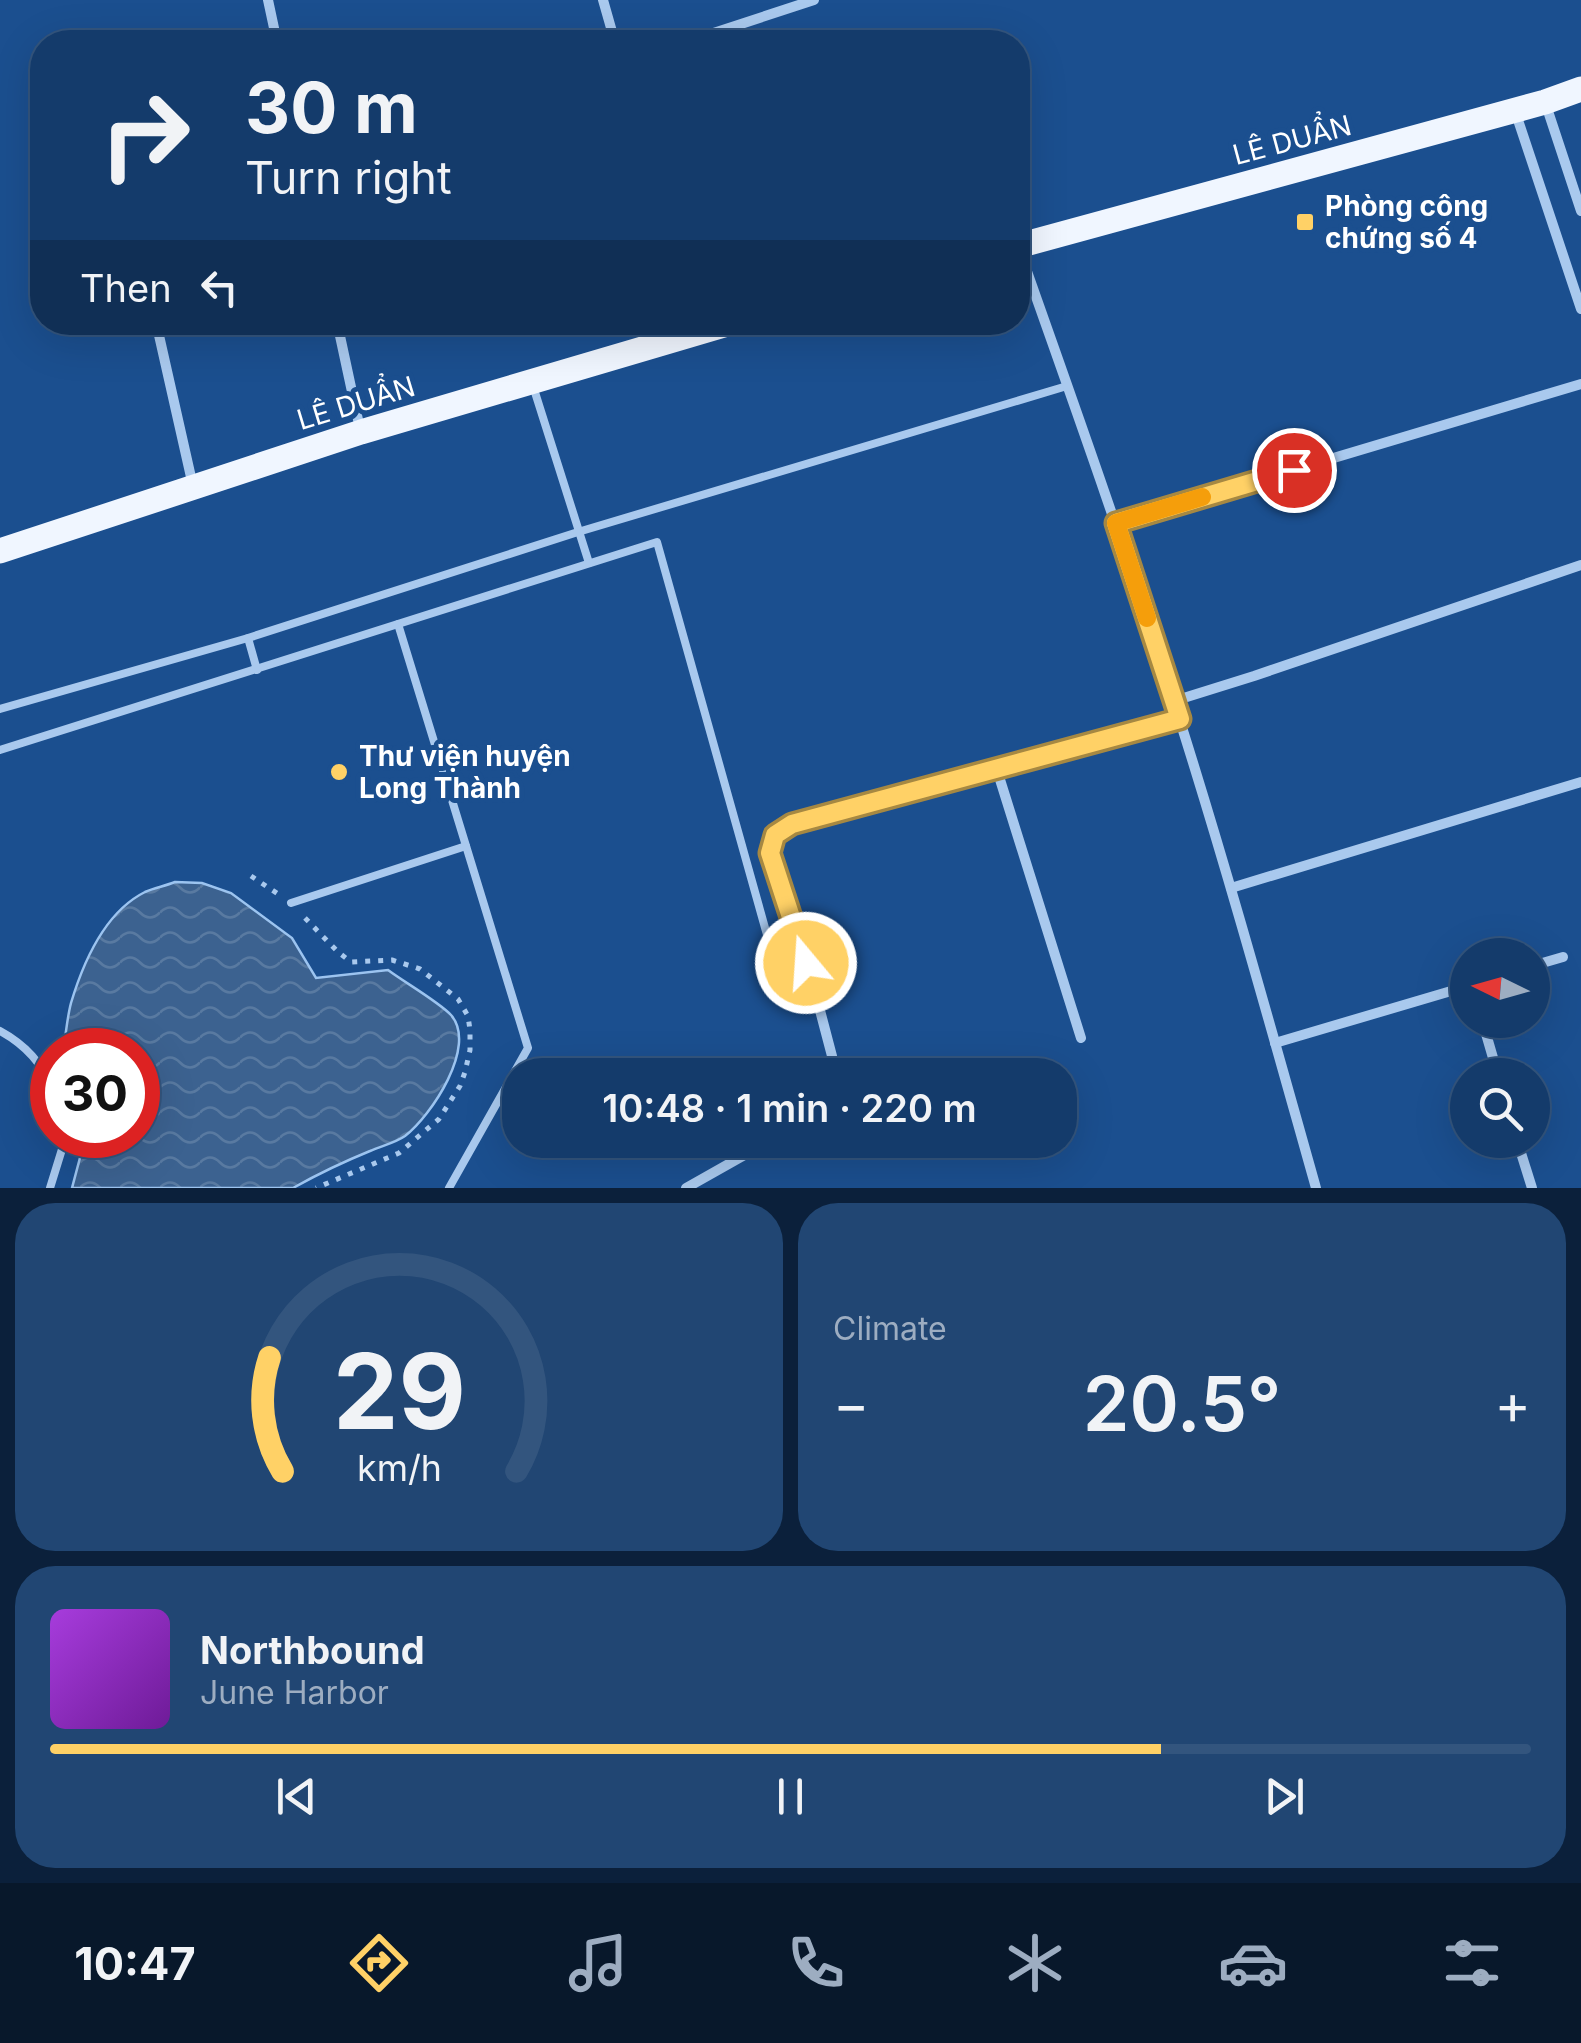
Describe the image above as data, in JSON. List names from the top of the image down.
{
  "streets": {
    "main road": ["LÊ DUẨN"]
  },
  "places": {
    "transit": ["Phòng công chứng số 4"],
    "other": ["Thư viện huyện Long Thành"]
  },
  "north": "left",
  "page": {
    "turn": ["30 m", "Turn right"],
    "then": "Then",
    "limit": "30",
    "trip": "10:48 · 1 min · 220 m",
    "tile": "Climate",
    "heat": ["−", "20.5°", "+"],
    "song": ["Northbound", "June Harbor"],
    "tabs": "10:47",
    "gauge": ["29", "km/h"]
  }
}
